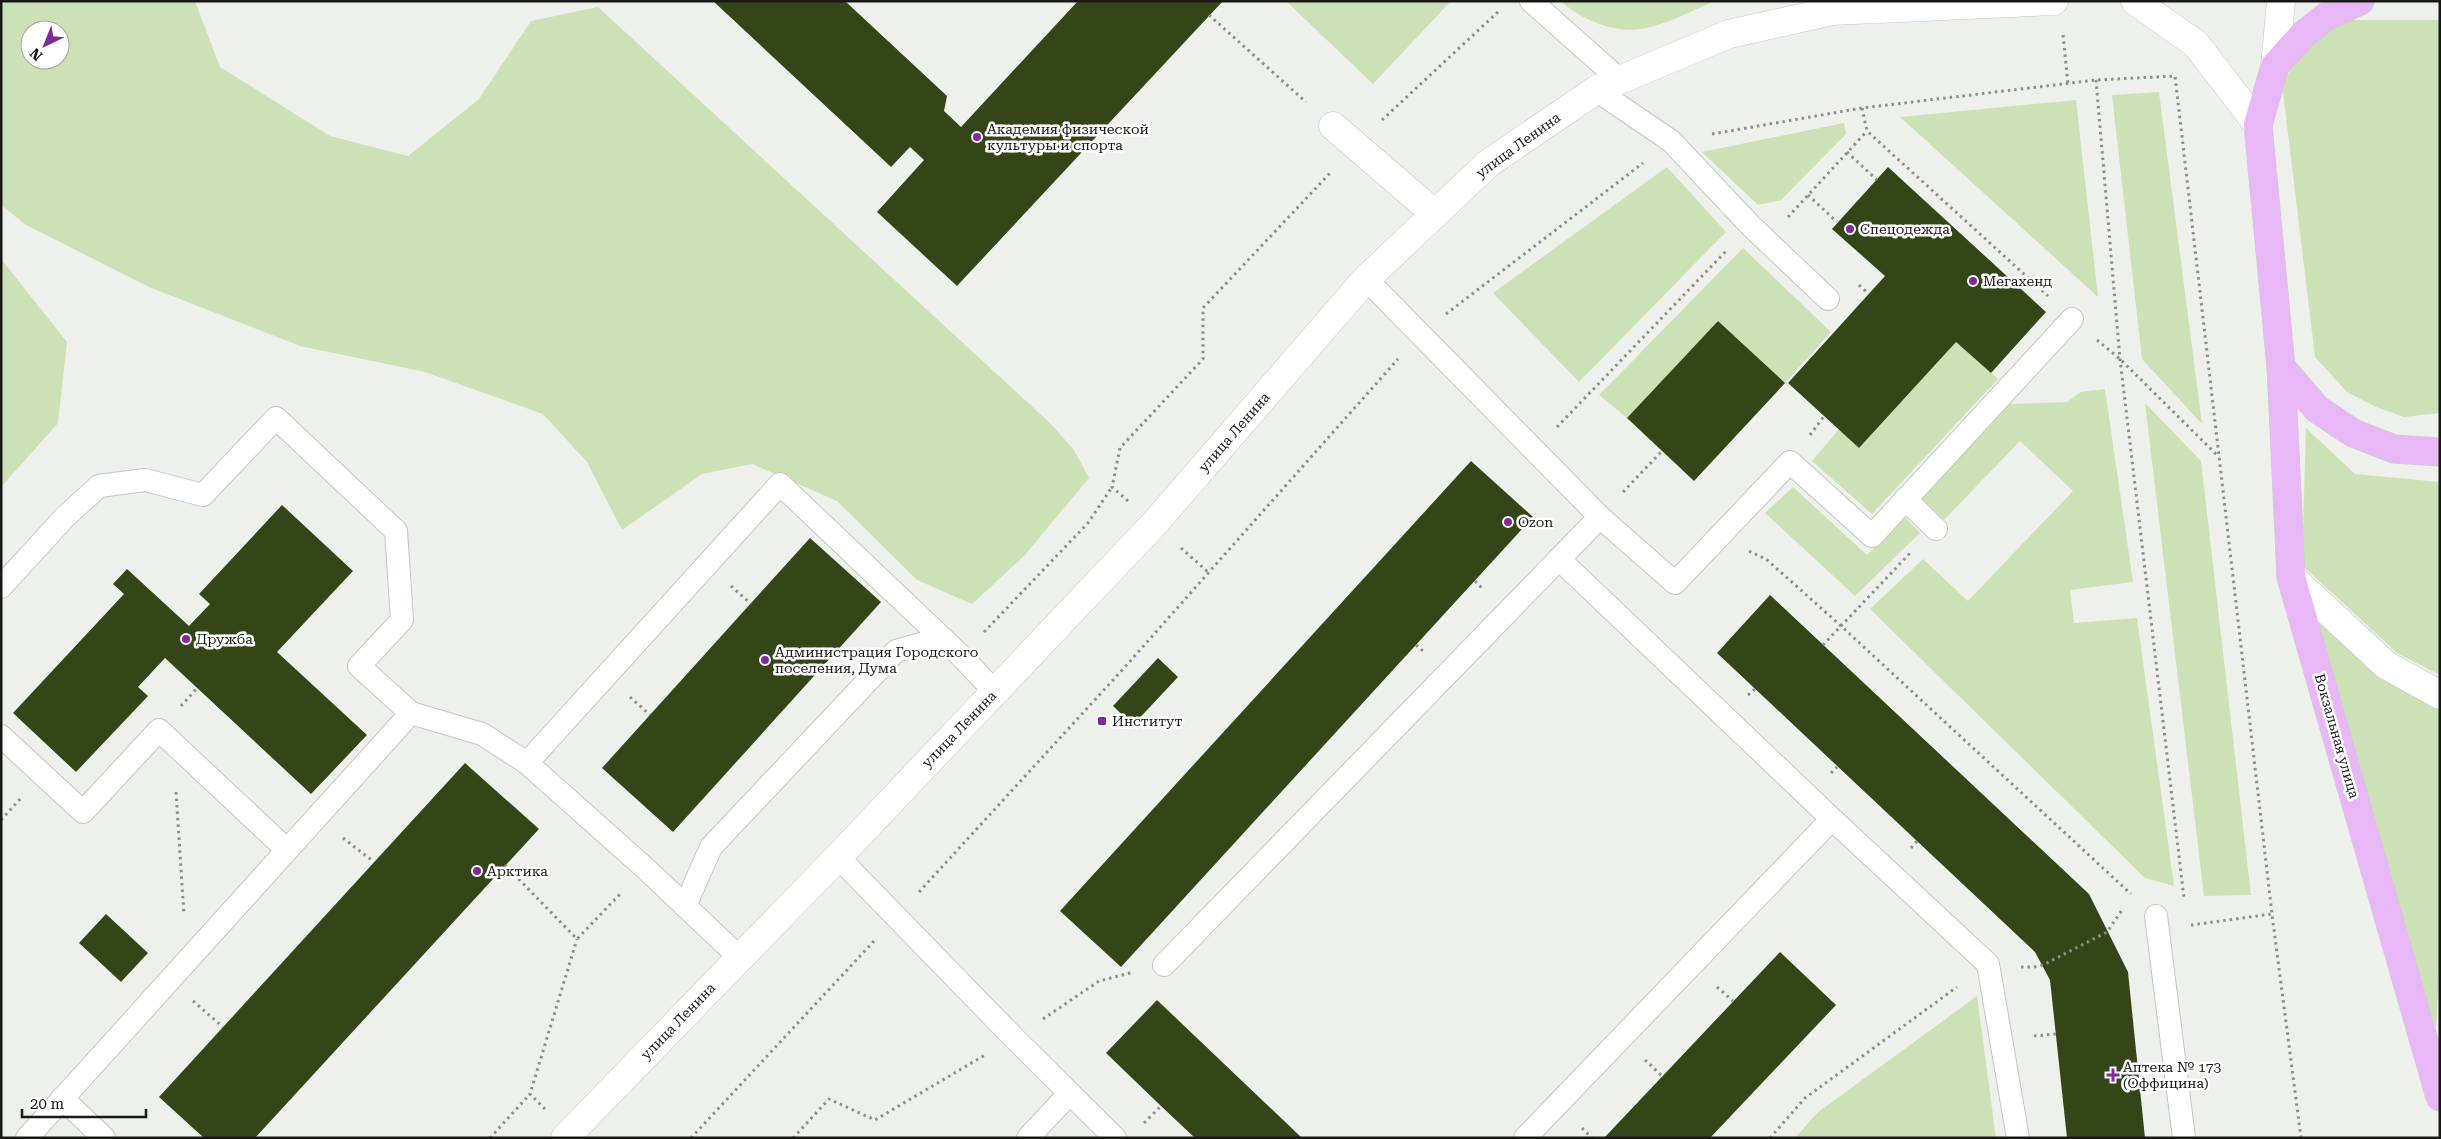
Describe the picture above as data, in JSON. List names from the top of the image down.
{
  "streets": {
    "main road": ["Вокзальная улица"],
    "street": ["улица Ленина"]
  },
  "places": {
    "other": [
      "Академия физической культуры и спорта",
      "Спецодежда",
      "Мегахенд",
      "Ozon",
      "Дружба",
      "Администрация Городского поселения, Дума",
      "Арктика"
    ],
    "transit": ["Институт"],
    "health": ["Аптека № 173 (Оффицина)"]
  },
  "scale_bar": "20 m",
  "north": "bottom left"
}
